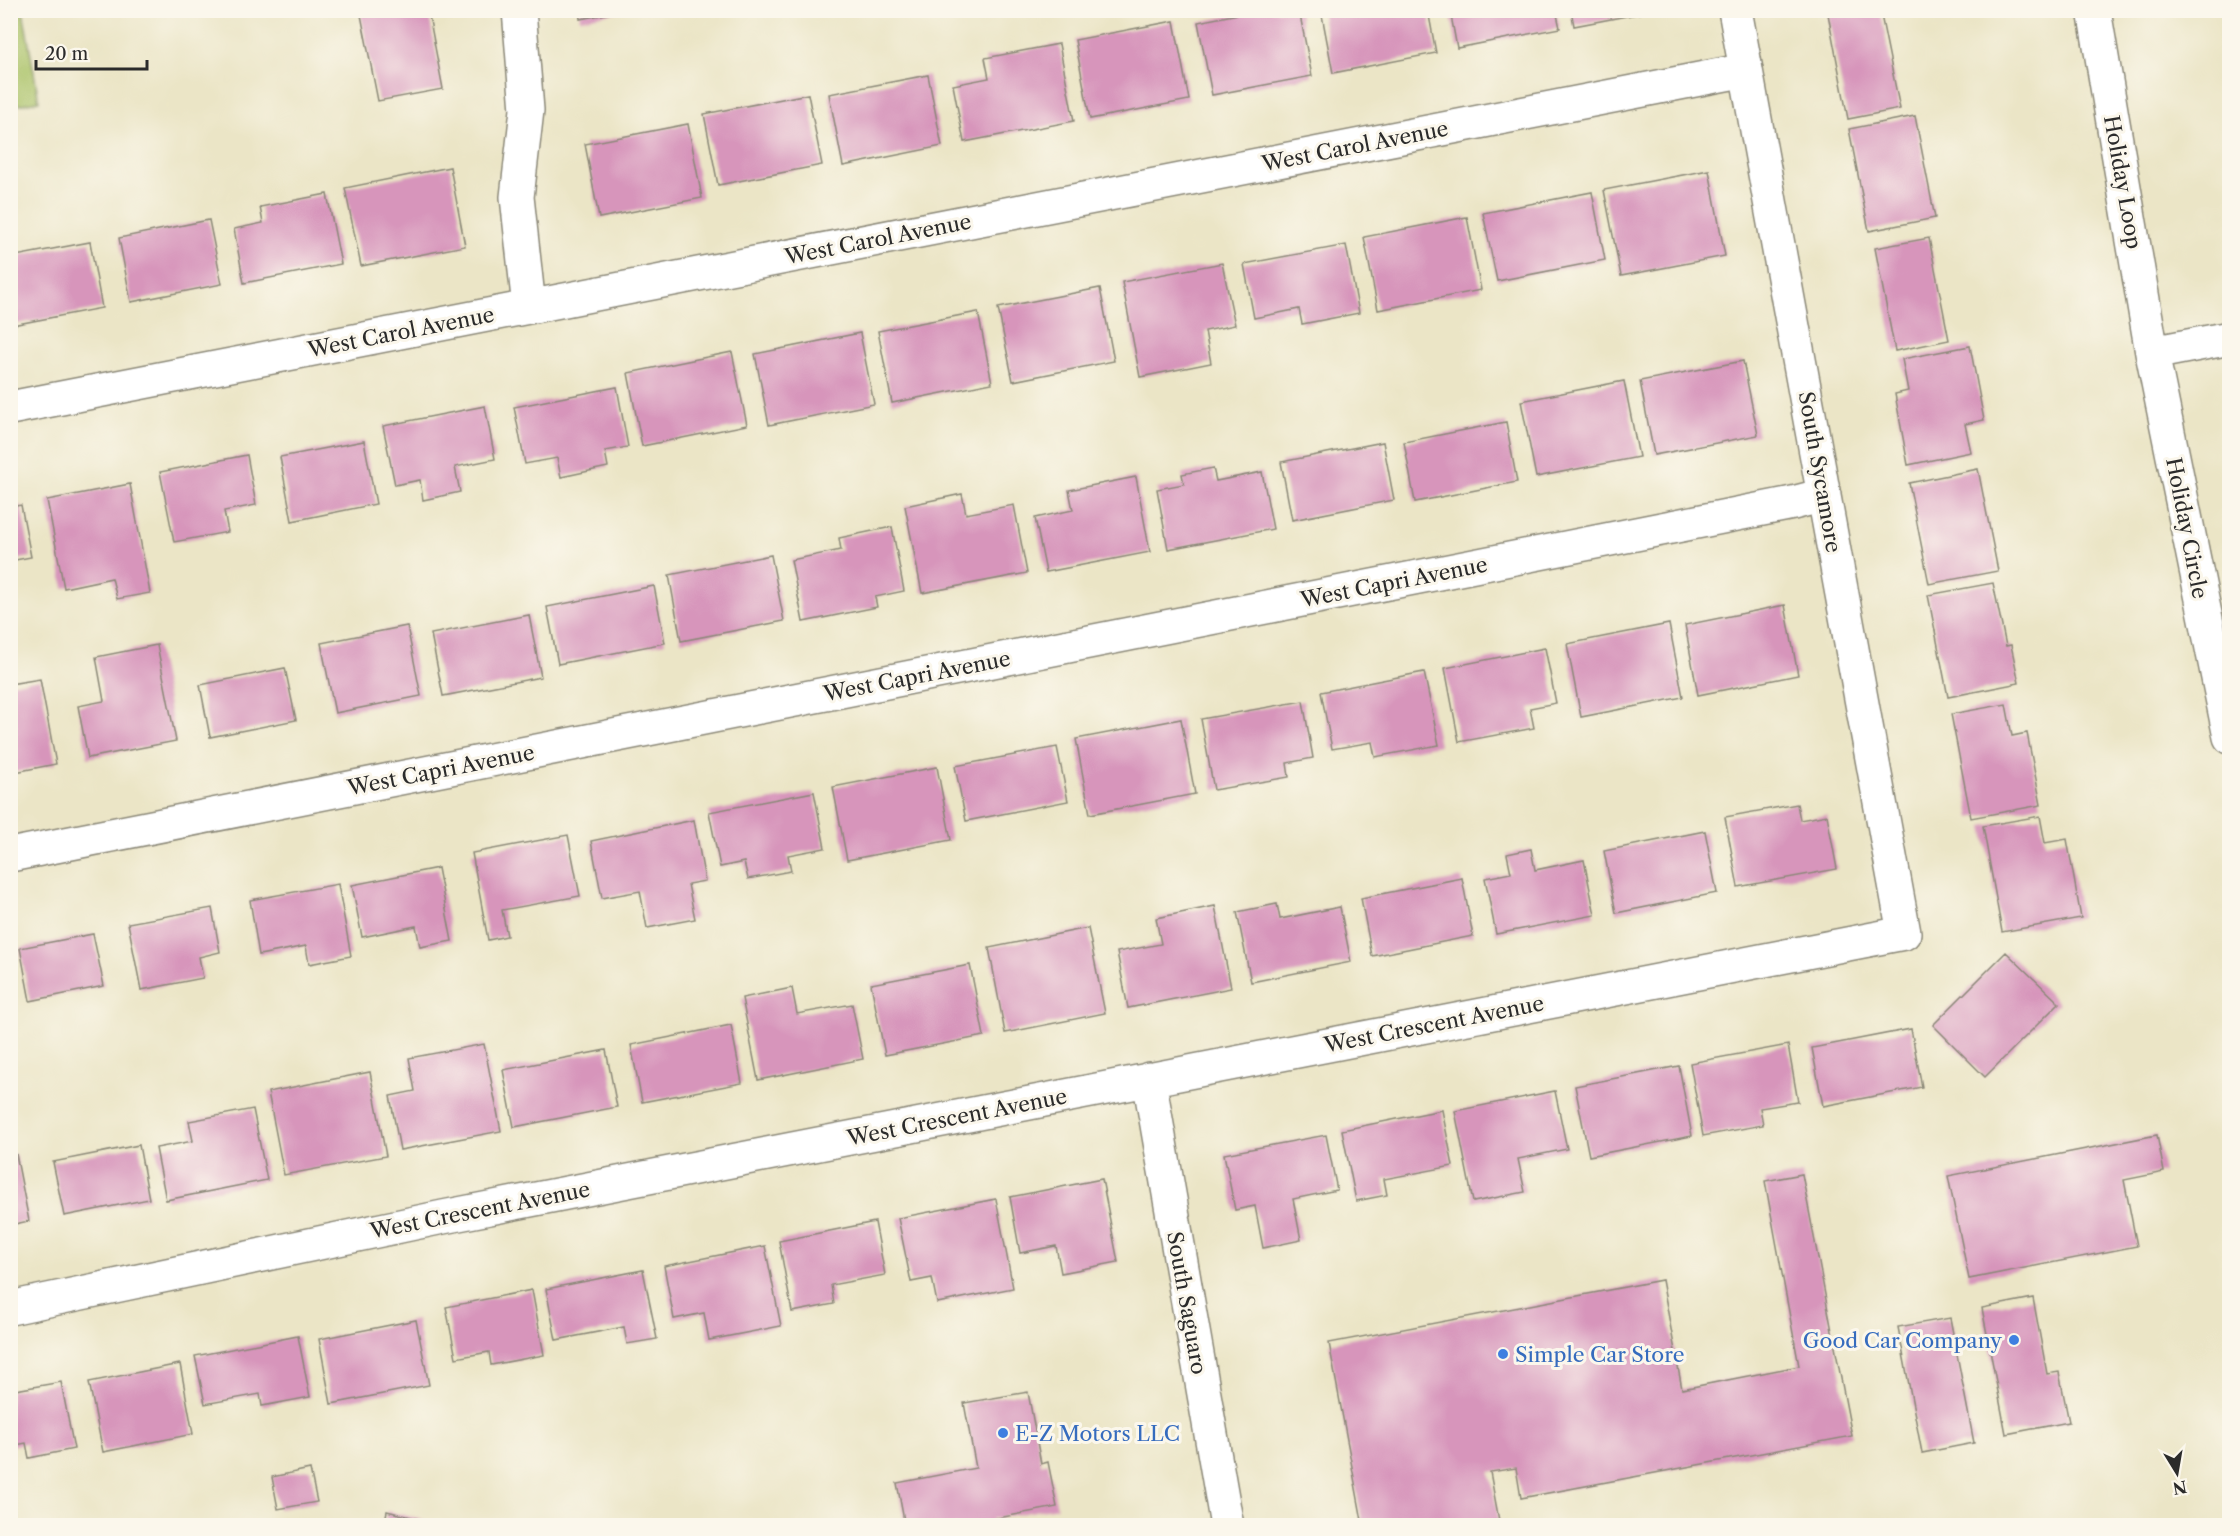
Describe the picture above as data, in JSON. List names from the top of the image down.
{
  "streets": {
    "street": [
      "West Carol Avenue",
      "Holiday Loop",
      "South Sycamore",
      "Holiday Circle",
      "West Capri Avenue",
      "West Crescent Avenue",
      "South Saguaro"
    ]
  },
  "crossings": [
    ["West Carol Avenue", "South Sycamore"],
    ["Holiday Loop", "Holiday Circle"],
    ["South Sycamore", "West Capri Avenue"],
    ["South Sycamore", "West Crescent Avenue"],
    ["West Crescent Avenue", "South Saguaro"]
  ],
  "places": ["Good Car Company", "Simple Car Store", "E-Z Motors LLC"],
  "scale_bar": "20 m",
  "north": "bottom"
}
